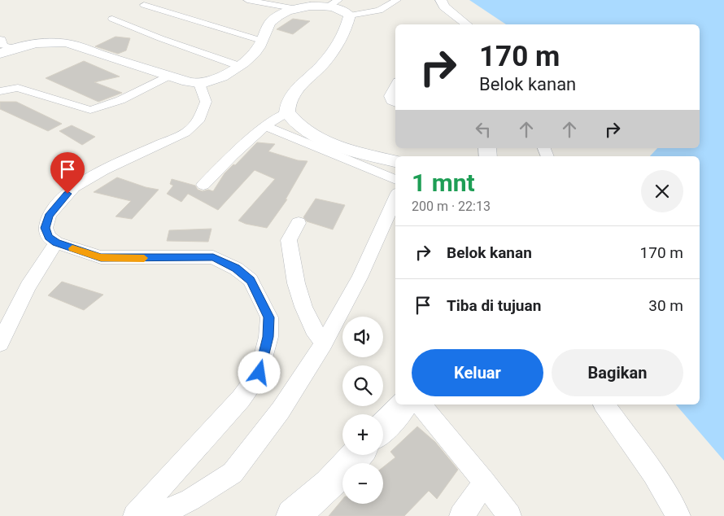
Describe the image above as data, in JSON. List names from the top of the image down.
{
  "page": {
    "turn": ["170 m", "Belok kanan"],
    "heading": ["1 mnt", "200 m · 22:13"],
    "list": [
      {
        "name": "Belok kanan",
        "value": "170 m"
      },
      {
        "name": "Tiba di tujuan",
        "value": "30 m"
      }
    ],
    "map_buttons": ["+", "−"],
    "buttons": ["Keluar", "Bagikan"]
  }
}
